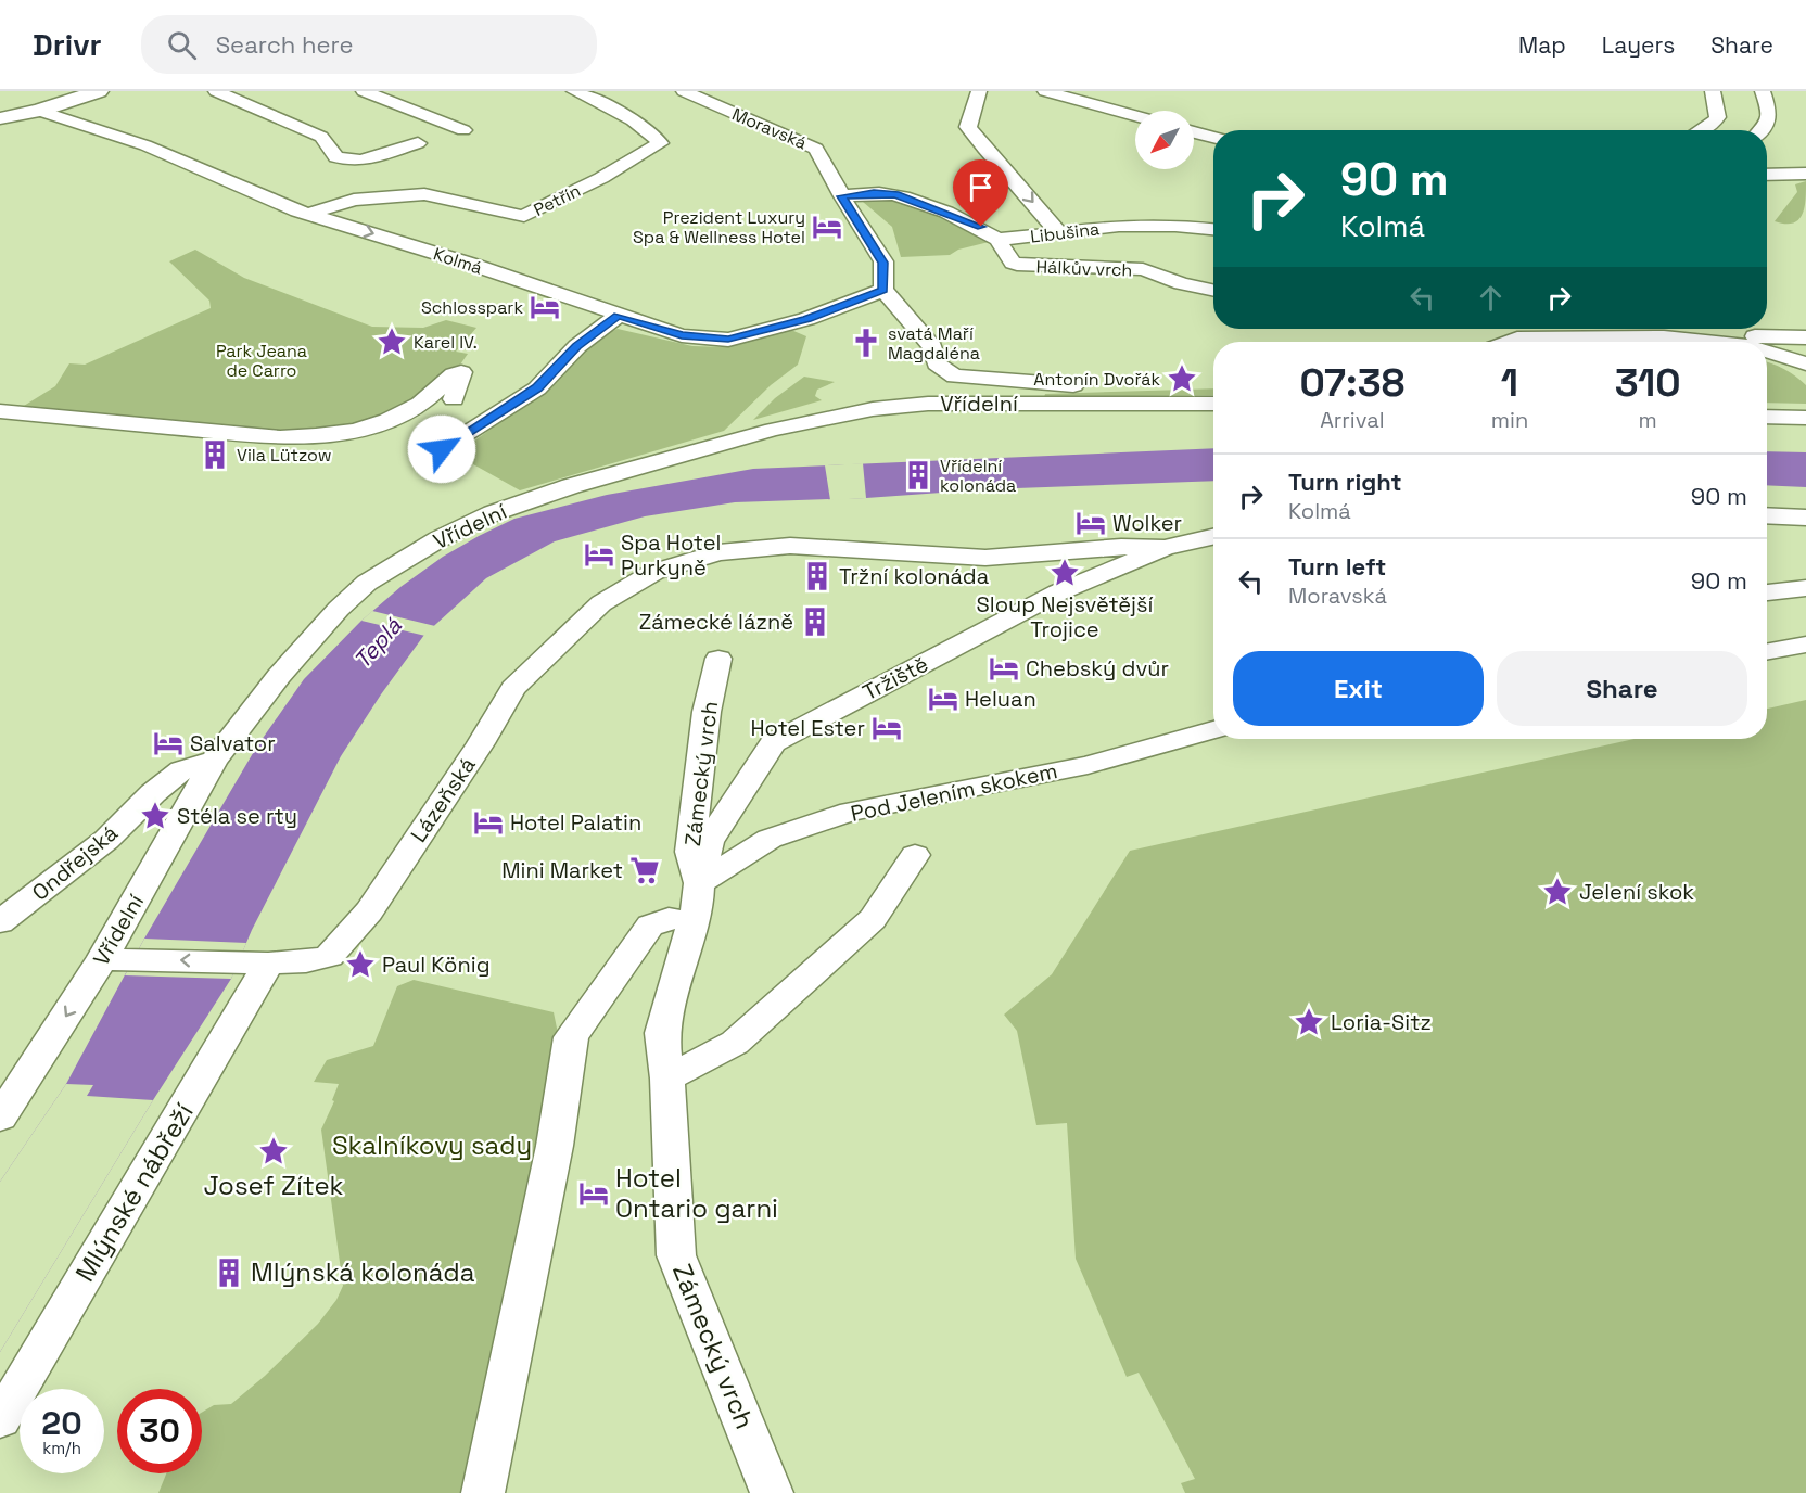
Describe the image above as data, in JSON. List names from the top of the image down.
{
  "streets": {
    "street": [
      "Moravská",
      "Petřín",
      "Libušina",
      "Kolmá",
      "Hálkův vrch",
      "Vřídelní",
      "Tržiště",
      "Zámecký vrch",
      "Pod Jelením skokem",
      "Lázeňská",
      "Ondřejská",
      "Mlýnské nábřeží"
    ]
  },
  "crossings": [
    ["Moravská", "Kolmá"],
    ["Petřín", "Kolmá"],
    ["Libušina", "Hálkův vrch"],
    ["Vřídelní", "Lázeňská"],
    ["Vřídelní", "Ondřejská"],
    ["Tržiště", "Zámecký vrch"],
    ["Tržiště", "Pod Jelením skokem"],
    ["Tržiště", "Lázeňská"],
    ["Zámecký vrch", "Pod Jelením skokem"],
    ["Lázeňská", "Mlýnské nábřeží"]
  ],
  "water": ["Teplá"],
  "parks": ["Park Jeana de Carro", "Skalníkovy sady"],
  "places": {
    "hotel": [
      "Prezident Luxury Spa & Wellness Hotel",
      "Schlosspark",
      "Wolker",
      "Spa Hotel Purkyně",
      "Chebský dvůr",
      "Heluan",
      "Hotel Ester",
      "Salvator",
      "Hotel Palatin",
      "Hotel Ontario garni"
    ],
    "place": [
      "Karel IV.",
      "Antonín Dvořák",
      "Sloup Nejsvětější Trojice",
      "Stéla se rty",
      "Jelení skok",
      "Paul König",
      "Loria-Sitz",
      "Josef Zítek"
    ],
    "church": ["svatá Maří Magdaléna"],
    "building": [
      "Vila Lützow",
      "Vřídelní kolonáda",
      "Tržní kolonáda",
      "Zámecké lázně",
      "Mlýnská kolonáda"
    ],
    "supermarket": ["Mini Market"]
  },
  "north": "bottom left",
  "page": {
    "header": "Drivr",
    "search": "Search here",
    "nav": ["Map", "Layers", "Share"],
    "turn": ["90 m", "Kolmá"],
    "eta": [
      "07:38",
      "Arrival",
      "1",
      "min",
      "310",
      "m"
    ],
    "list": [
      {
        "name": "Turn right",
        "note": "Kolmá",
        "value": "90 m"
      },
      {
        "name": "Turn left",
        "note": "Moravská",
        "value": "90 m"
      }
    ],
    "buttons": ["Exit", "Share"],
    "speed": "20 km/h",
    "limit": "30"
  }
}
